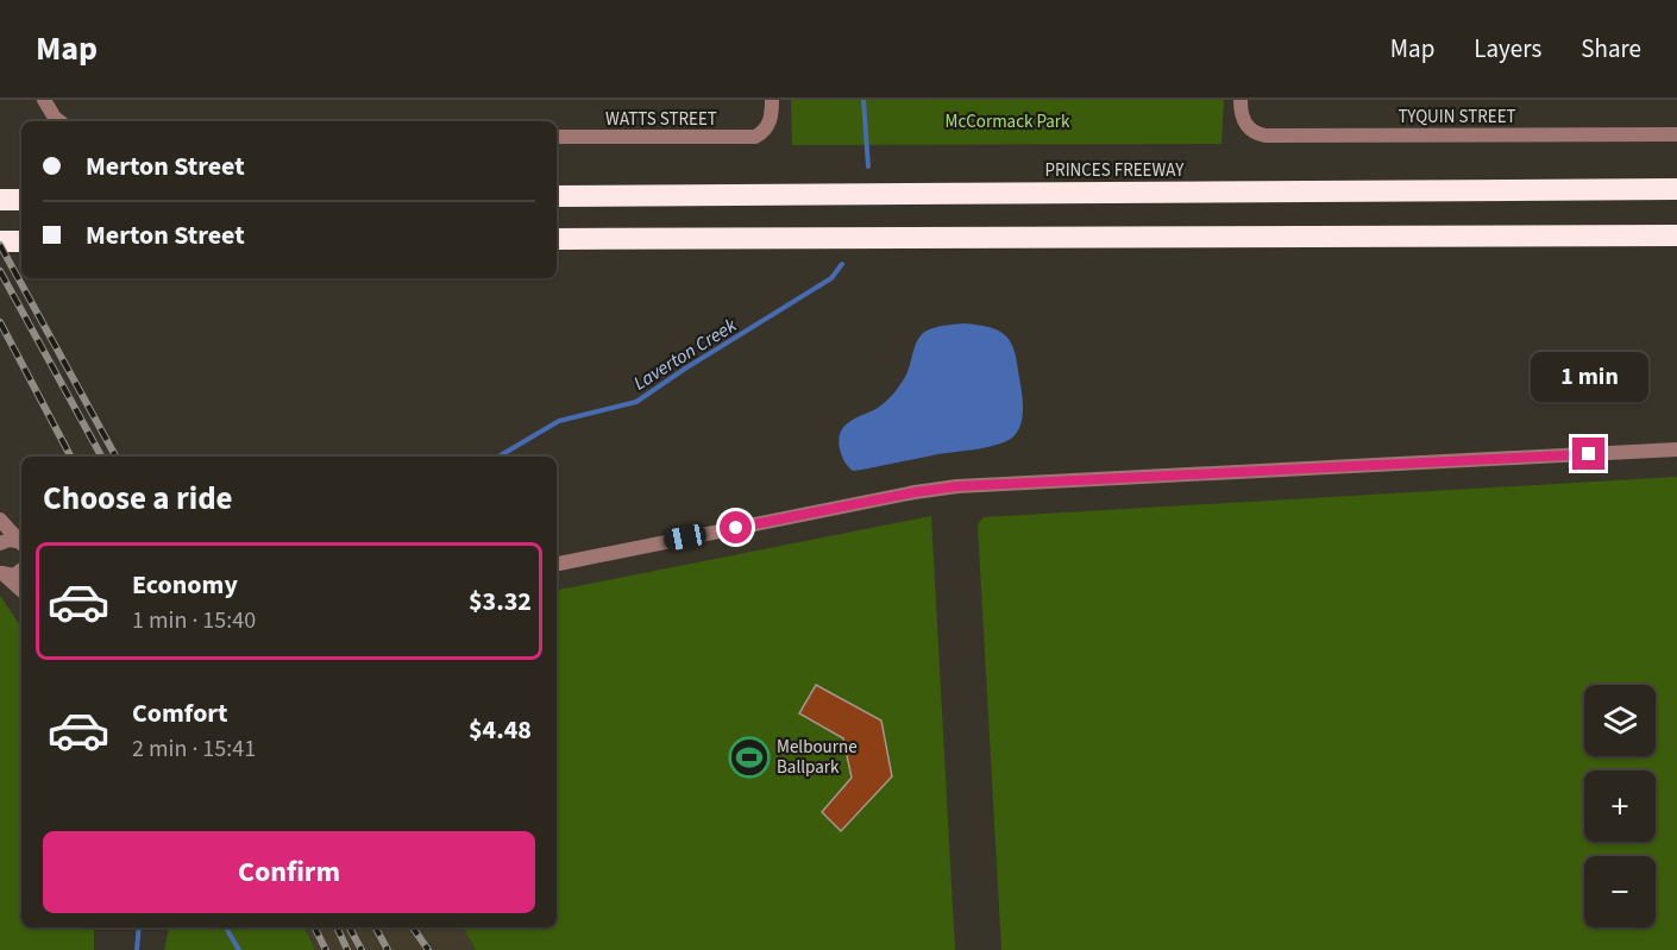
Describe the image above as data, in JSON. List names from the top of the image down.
{
  "streets": {
    "highway": ["PRINCES FREEWAY"],
    "street": ["TYQUIN STREET", "WATTS STREET"]
  },
  "water": ["Laverton Creek"],
  "parks": ["McCormack Park"],
  "places": {
    "sports": ["Melbourne Ballpark"]
  },
  "page": {
    "header": "Map",
    "nav": ["Map", "Layers", "Share"],
    "banner": ["Merton Street", "Merton Street"],
    "bubble": "1 min",
    "heading": "Choose a ride",
    "list": [
      {
        "name": "Economy",
        "note": "1 min · 15:40",
        "value": "$3.32"
      },
      {
        "name": "Comfort",
        "note": "2 min · 15:41",
        "value": "$4.48"
      }
    ],
    "map_buttons": ["+", "−"],
    "buttons": "Confirm"
  }
}
